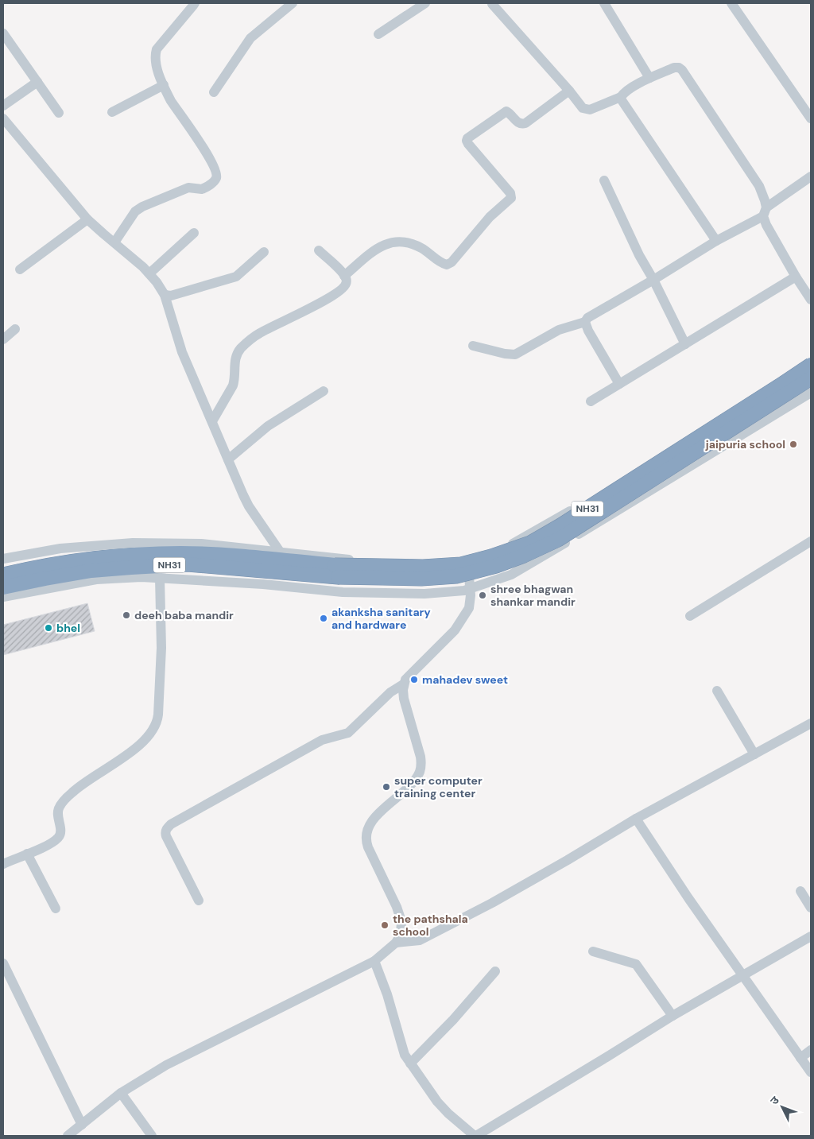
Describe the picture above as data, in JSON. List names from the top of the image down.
{
  "streets": {
    "highway": ["NH31"]
  },
  "places": [
    "jaipuria school",
    "shree bhagwan shankar mandir",
    "deeh baba mandir",
    "akanksha sanitary and hardware",
    "bhel",
    "mahadev sweet",
    "super computer training center",
    "the pathshala school"
  ],
  "north": "top left"
}
